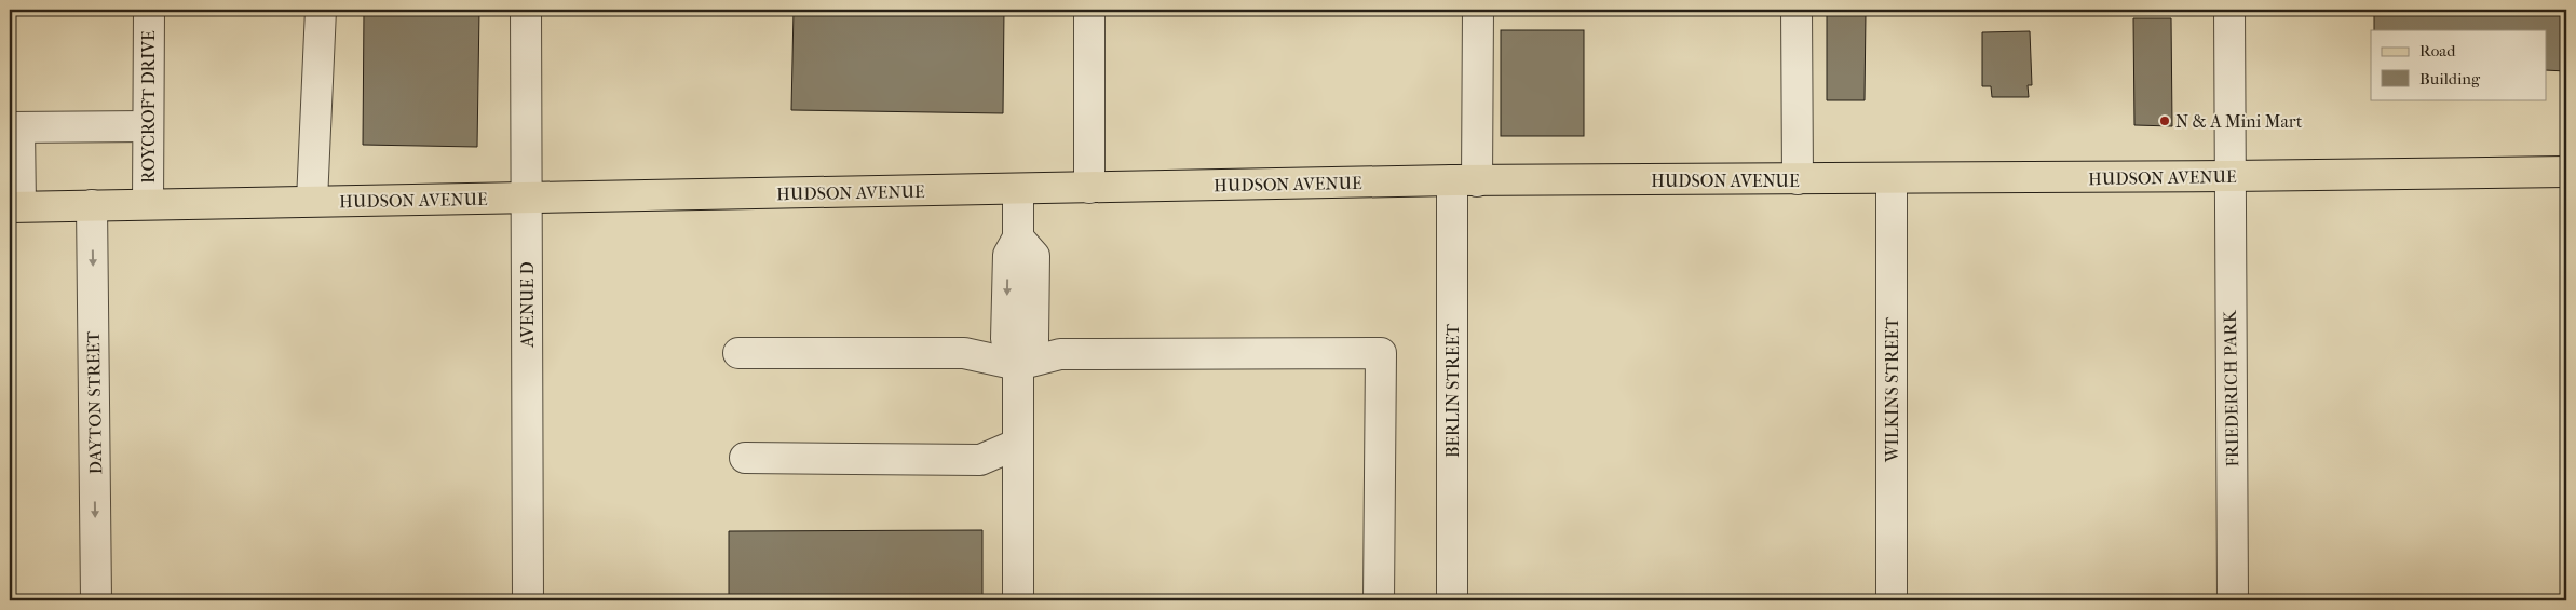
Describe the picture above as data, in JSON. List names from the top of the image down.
{
  "streets": {
    "main road": ["HUDSON AVENUE"],
    "street": [
      "ROYCROFT DRIVE",
      "AVENUE D",
      "FRIEDERICH PARK",
      "WILKINS STREET",
      "BERLIN STREET",
      "DAYTON STREET"
    ]
  },
  "crossings": [
    ["ROYCROFT DRIVE", "HUDSON AVENUE"],
    ["HUDSON AVENUE", "AVENUE D"],
    ["HUDSON AVENUE", "FRIEDERICH PARK"],
    ["HUDSON AVENUE", "WILKINS STREET"],
    ["HUDSON AVENUE", "BERLIN STREET"],
    ["HUDSON AVENUE", "DAYTON STREET"]
  ],
  "one_way": ["DAYTON STREET"],
  "places": ["N & A Mini Mart"],
  "legend": ["Road", "Building"]
}
